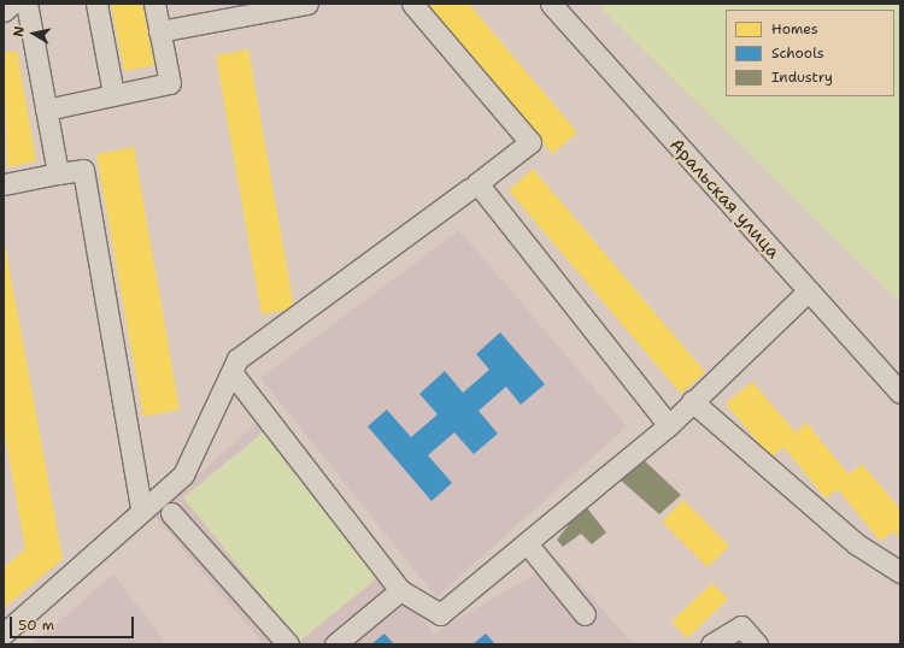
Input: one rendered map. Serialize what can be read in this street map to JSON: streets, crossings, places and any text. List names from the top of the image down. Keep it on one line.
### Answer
{"streets":{"street":["Аральская улица"]},"legend":["Homes","Schools","Industry"],"scale_bar":"50 m","north":"left"}
